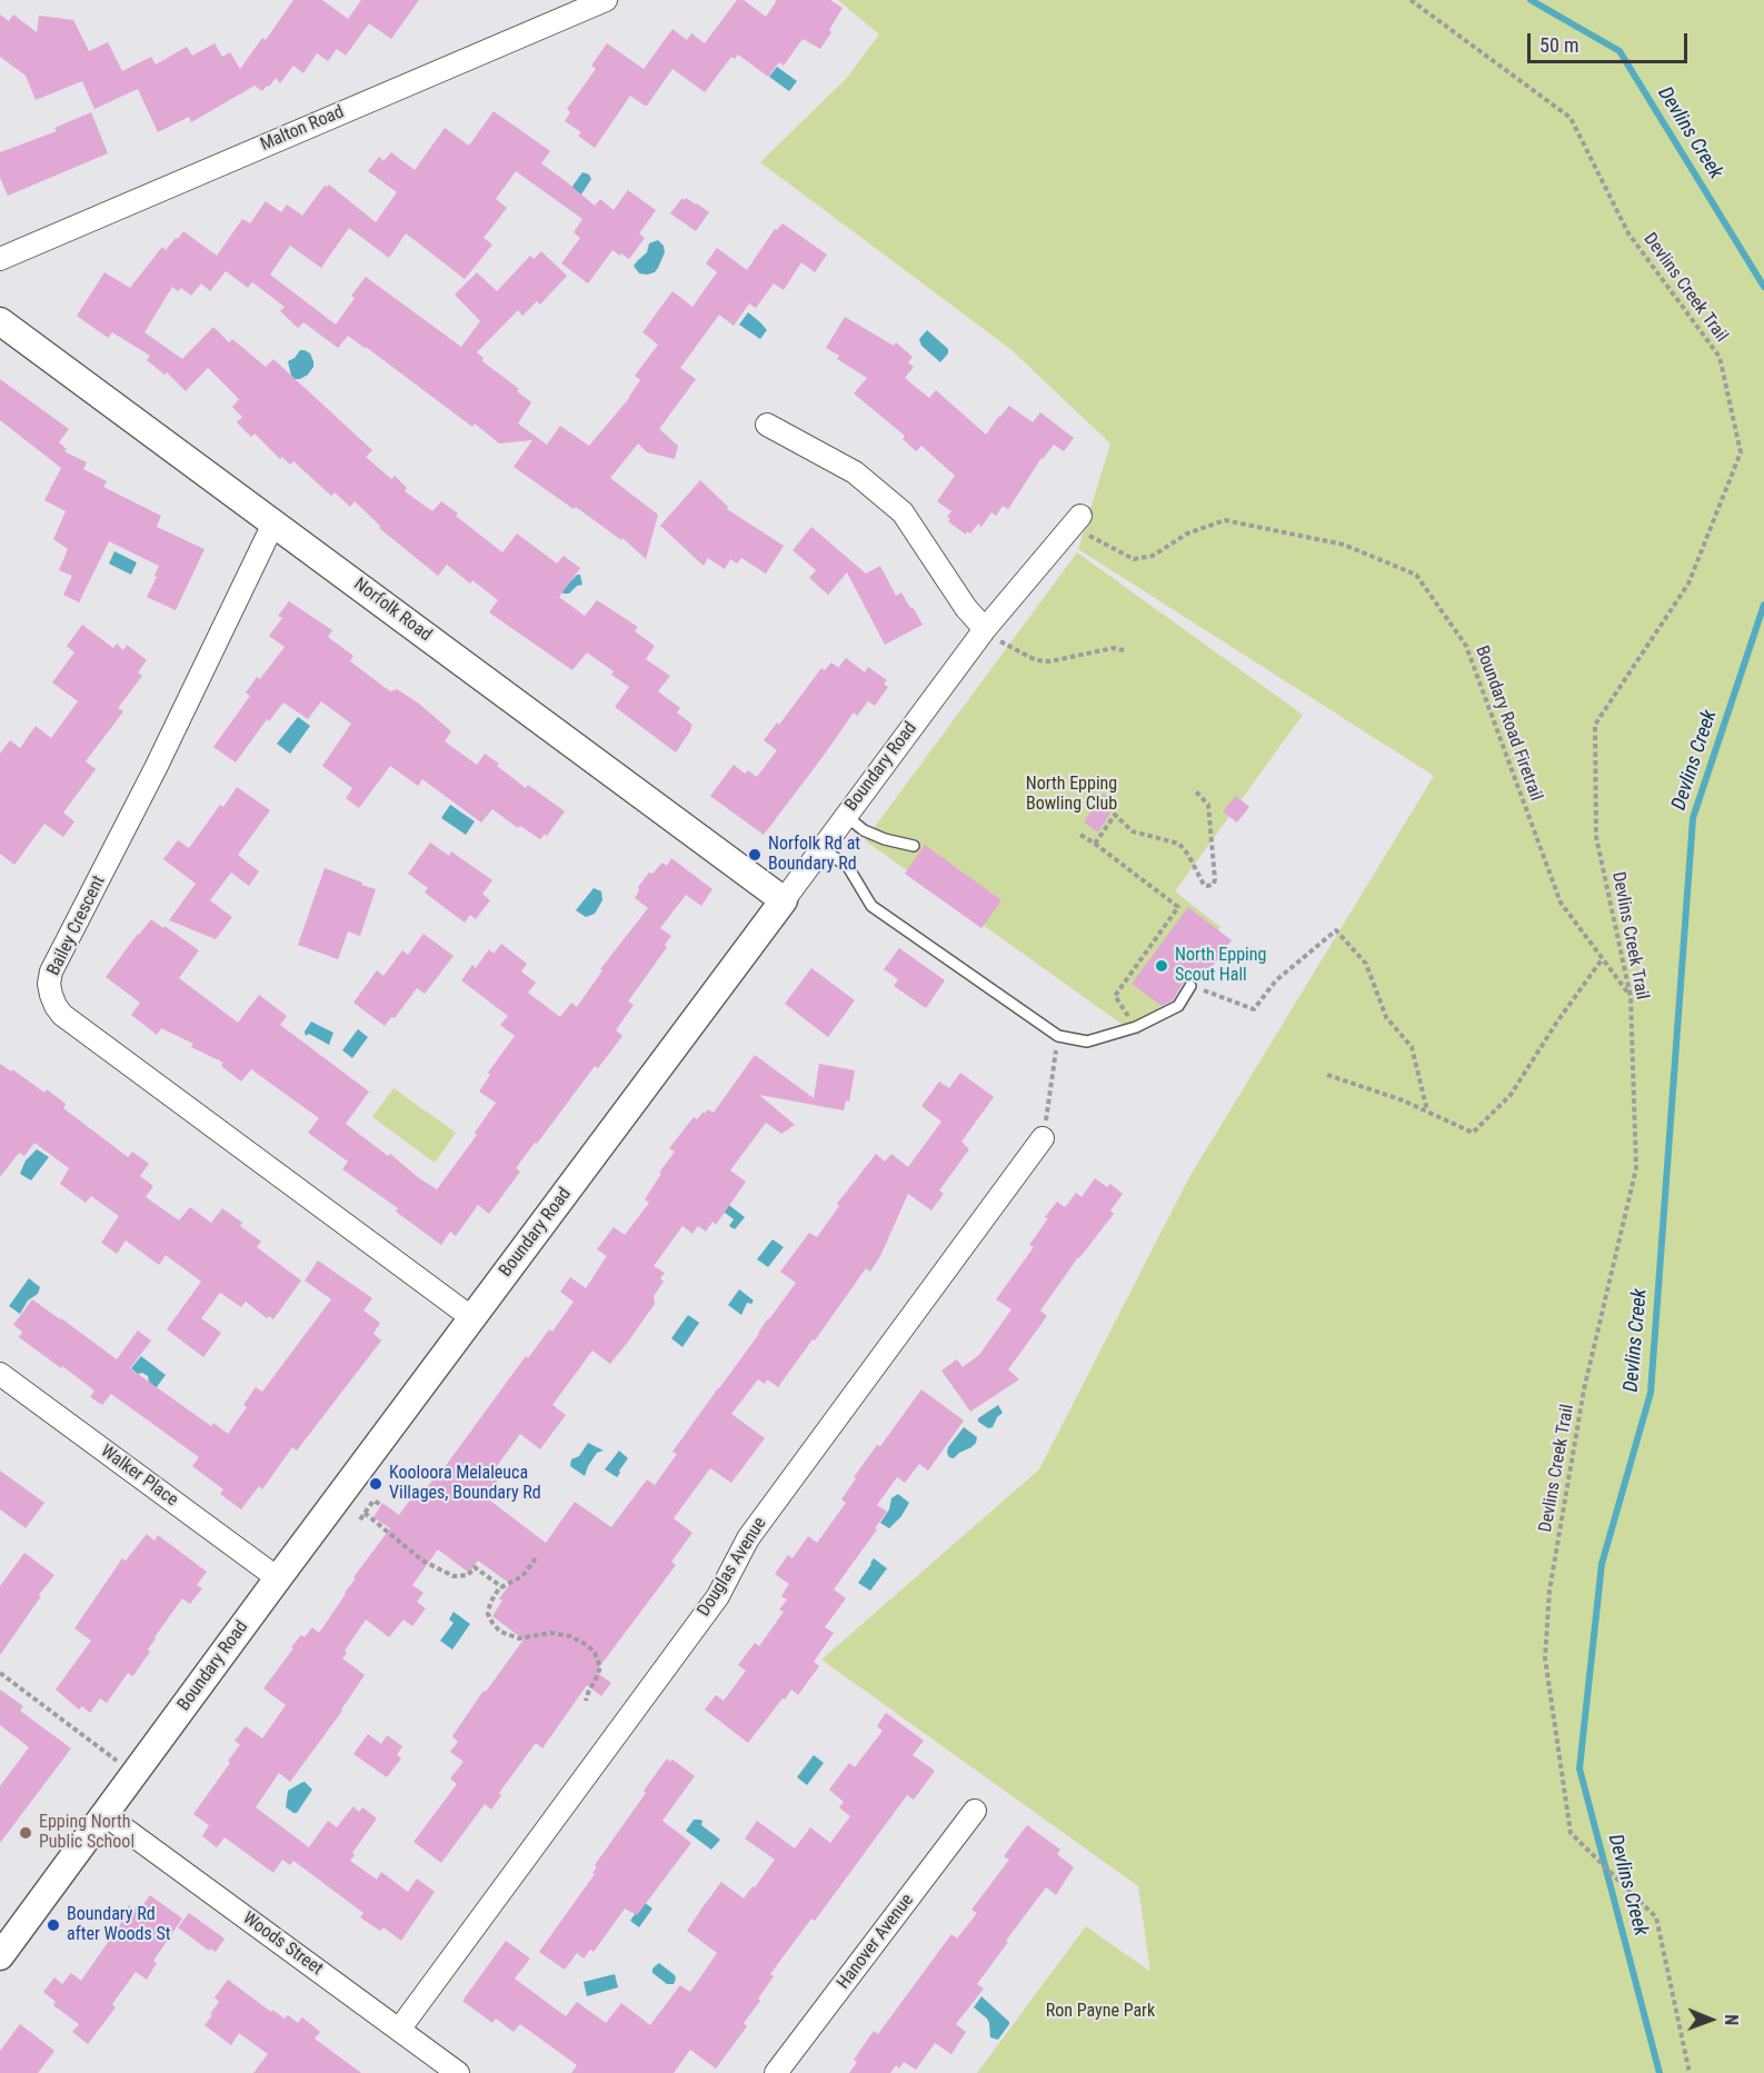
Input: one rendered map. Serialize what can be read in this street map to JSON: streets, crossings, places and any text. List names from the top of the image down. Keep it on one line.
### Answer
{"streets":{"street":["Malton Road","Norfolk Road","Boundary Road","Bailey Crescent","Walker Place","Douglas Avenue","Hanover Avenue","Woods Street"],"path":["Devlins Creek Trail","Boundary Road Firetrail"]},"crossings":[["Devlins Creek Trail","Boundary Road Firetrail"],["Norfolk Road","Boundary Road"],["Norfolk Road","Bailey Crescent"],["Boundary Road Firetrail","Boundary Road"],["Boundary Road","Bailey Crescent"],["Boundary Road","Walker Place"],["Boundary Road","Woods Street"],["Douglas Avenue","Woods Street"]],"water":["Devlins Creek"],"parks":["North Epping Bowling Club","Ron Payne Park"],"places":["Norfolk Rd at Boundary Rd","North Epping Scout Hall","Kooloora Melaleuca Villages, Boundary Rd","Epping North Public School","Boundary Rd after Woods St"],"scale_bar":"50 m","north":"right"}
